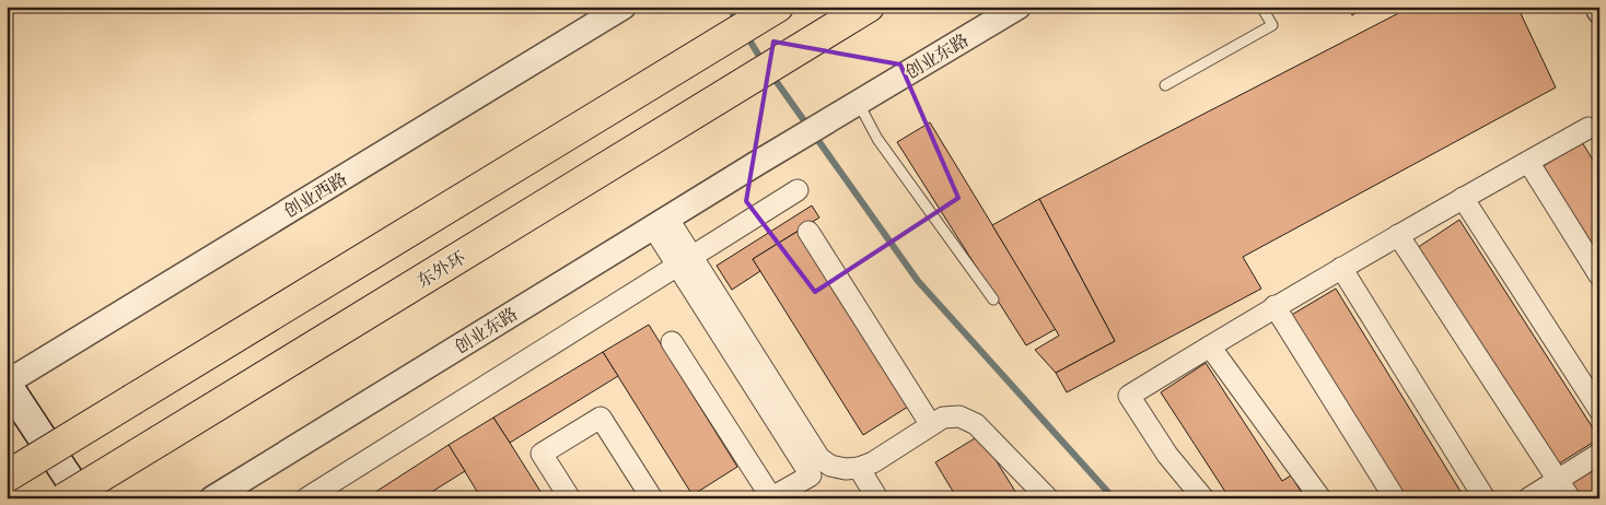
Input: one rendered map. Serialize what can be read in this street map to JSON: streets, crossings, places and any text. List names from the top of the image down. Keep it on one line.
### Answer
{"streets":{"highway":["东外环"],"street":["创业东路","创业西路"]}}
